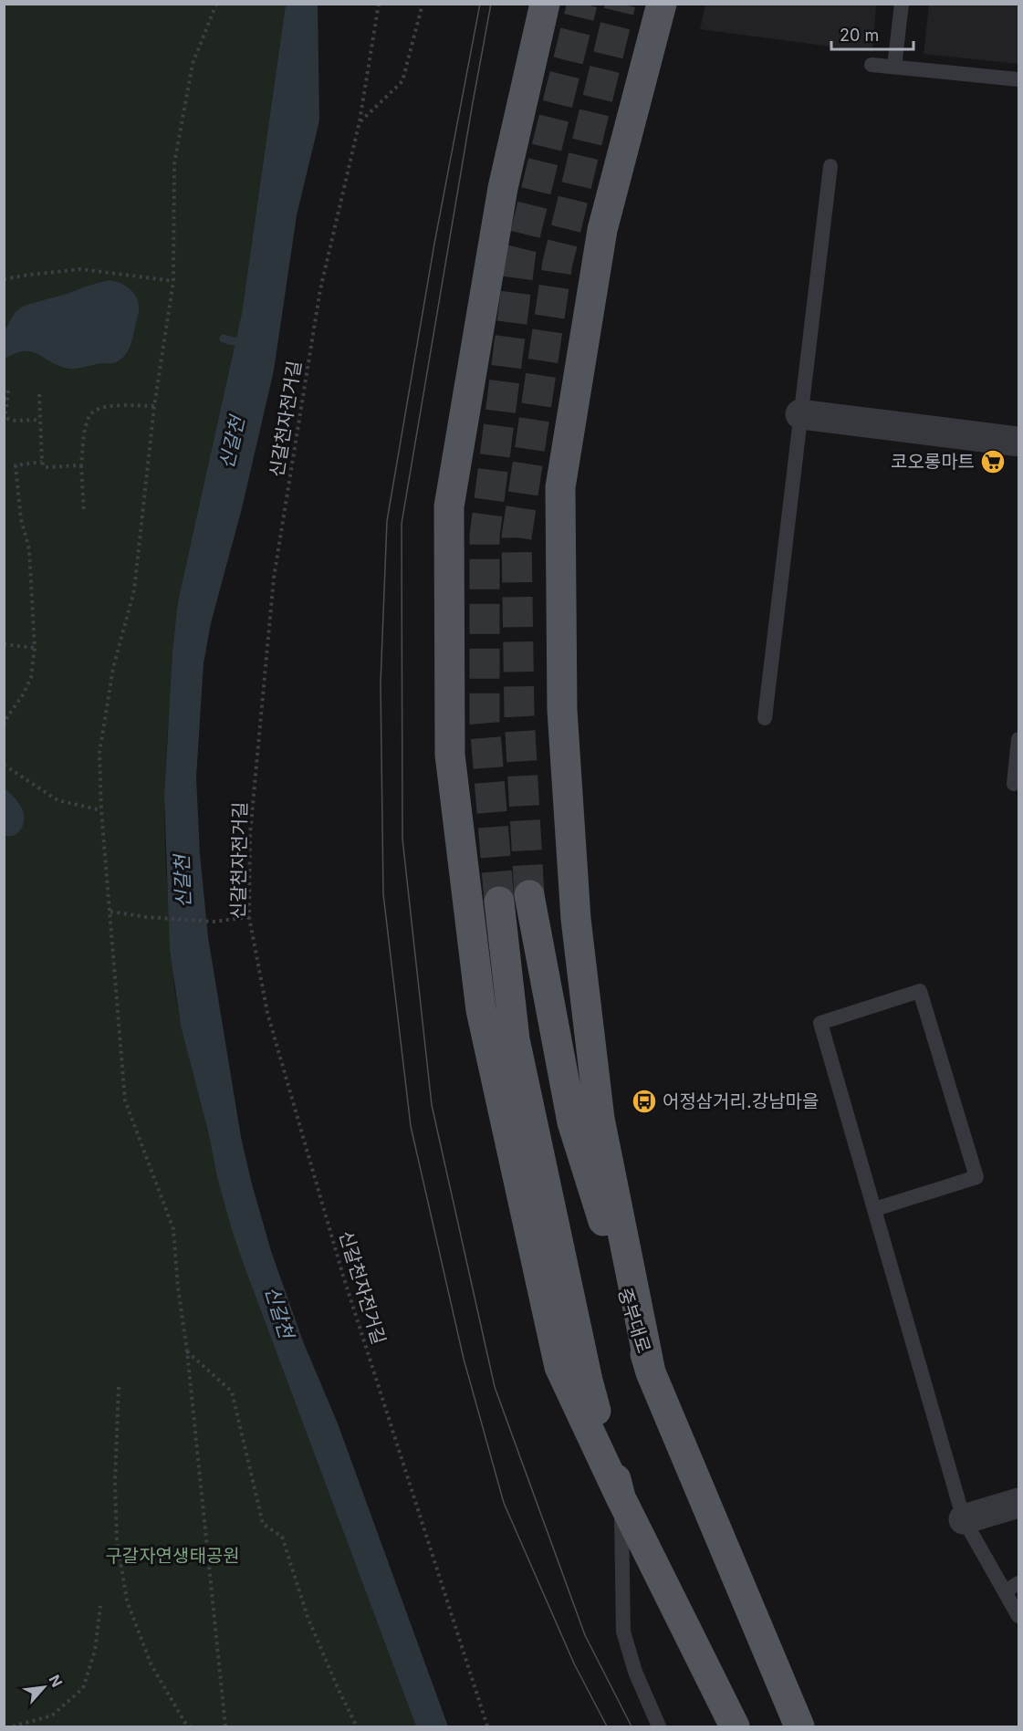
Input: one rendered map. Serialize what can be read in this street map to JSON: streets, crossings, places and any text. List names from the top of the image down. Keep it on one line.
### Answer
{"streets":{"main road":["중부대로"],"path":["신갈천자전거길"]},"water":["신갈천"],"parks":["구갈자연생태공원"],"places":{"supermarket":["코오롱마트"],"bus stop":["어정삼거리.강남마을"]},"scale_bar":"20 m","north":"top right"}
